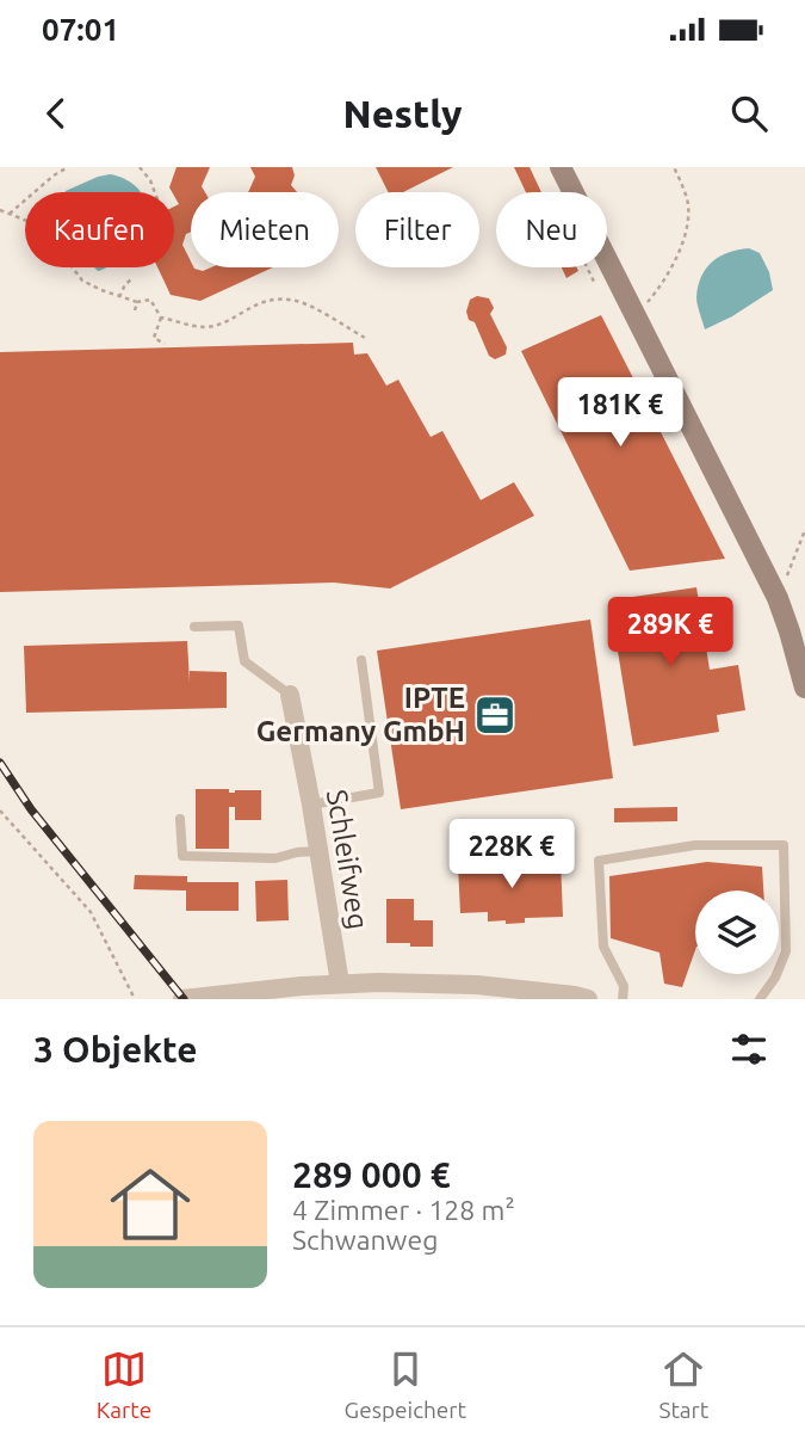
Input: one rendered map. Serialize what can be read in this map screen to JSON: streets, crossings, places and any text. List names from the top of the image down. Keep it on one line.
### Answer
{"streets":{"street":["Schleifweg"]},"places":{"office":["IPTE Germany GmbH"]},"page":{"status":"07:01","header":"Nestly","chip":["Kaufen","Mieten","Filter","Neu"],"price":["181K €","289K €","228K €"],"heading":"3 Objekte","list":[{"name":"289 000 €","note":"4 Zimmer · 128 m² · Schwanweg"}],"tabs":["Karte","Gespeichert","Start"]}}
